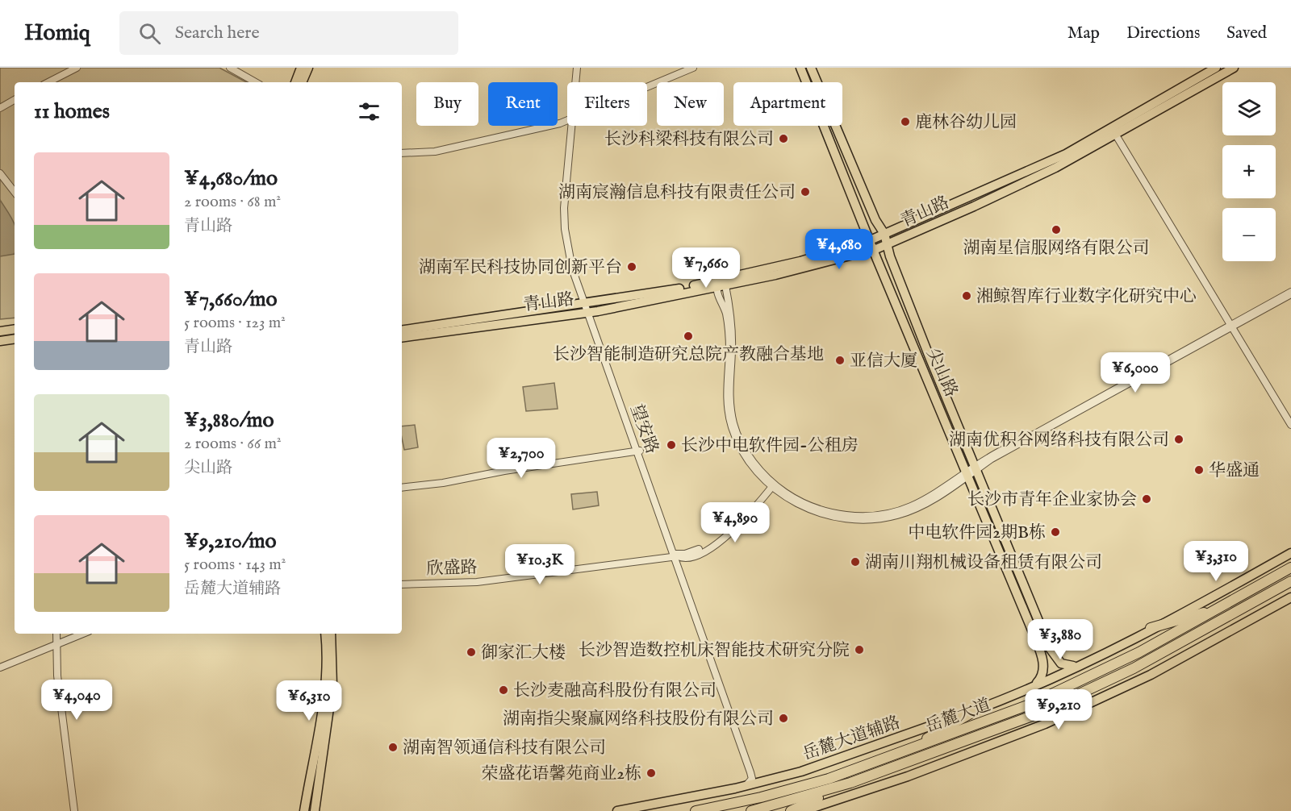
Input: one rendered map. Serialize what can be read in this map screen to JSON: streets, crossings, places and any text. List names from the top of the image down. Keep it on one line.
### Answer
{"streets":{"highway":["岳麓大道"],"main road":["青山路","尖山路","岳麓大道辅路"],"street":["望安路","欣盛路"]},"crossings":[["青山路","尖山路"],["青山路","望安路"],["尖山路","岳麓大道辅路"],["望安路","欣盛路"],["望安路","岳麓大道辅路"]],"places":["鹿林谷幼儿园","长沙科梁科技有限公司","湖南宸瀚信息科技有限责任公司","湖南星信服网络有限公司","湖南军民科技协同创新平台","湘鲸智库行业数字化研究中心","长沙智能制造研究总院产教融合基地","亚信大厦","湖南优积谷网络科技有限公司","长沙中电软件园-公租房","华盛通","长沙市青年企业家协会","中电软件园2期B栋","湖南川翔机械设备租赁有限公司","长沙智造数控机床智能技术研究分院","御家汇大楼","长沙麦融高科股份有限公司","湖南指尖聚赢网络科技股份有限公司","湖南智领通信科技有限公司","荣盛花语馨苑商业2栋"],"page":{"header":"Homiq","search":"Search here","nav":["Map","Directions","Saved"],"map_buttons":["+","−"],"chip":["Buy","Rent","Filters","New","Apartment"],"heading":"11 homes","list":[{"name":"¥4,680/mo","note":"2 rooms · 68 m² · 青山路"},{"name":"¥7,660/mo","note":"5 rooms · 123 m² · 青山路"},{"name":"¥3,880/mo","note":"2 rooms · 66 m² · 尖山路"},{"name":"¥9,210/mo","note":"5 rooms · 143 m² · 岳麓大道辅路"}],"price":["¥4,680","¥7,660","¥6,000","¥2,700","¥4,890","¥3,310","¥10.3K","¥3,880","¥4,040","¥6,310","¥9,210"]}}
